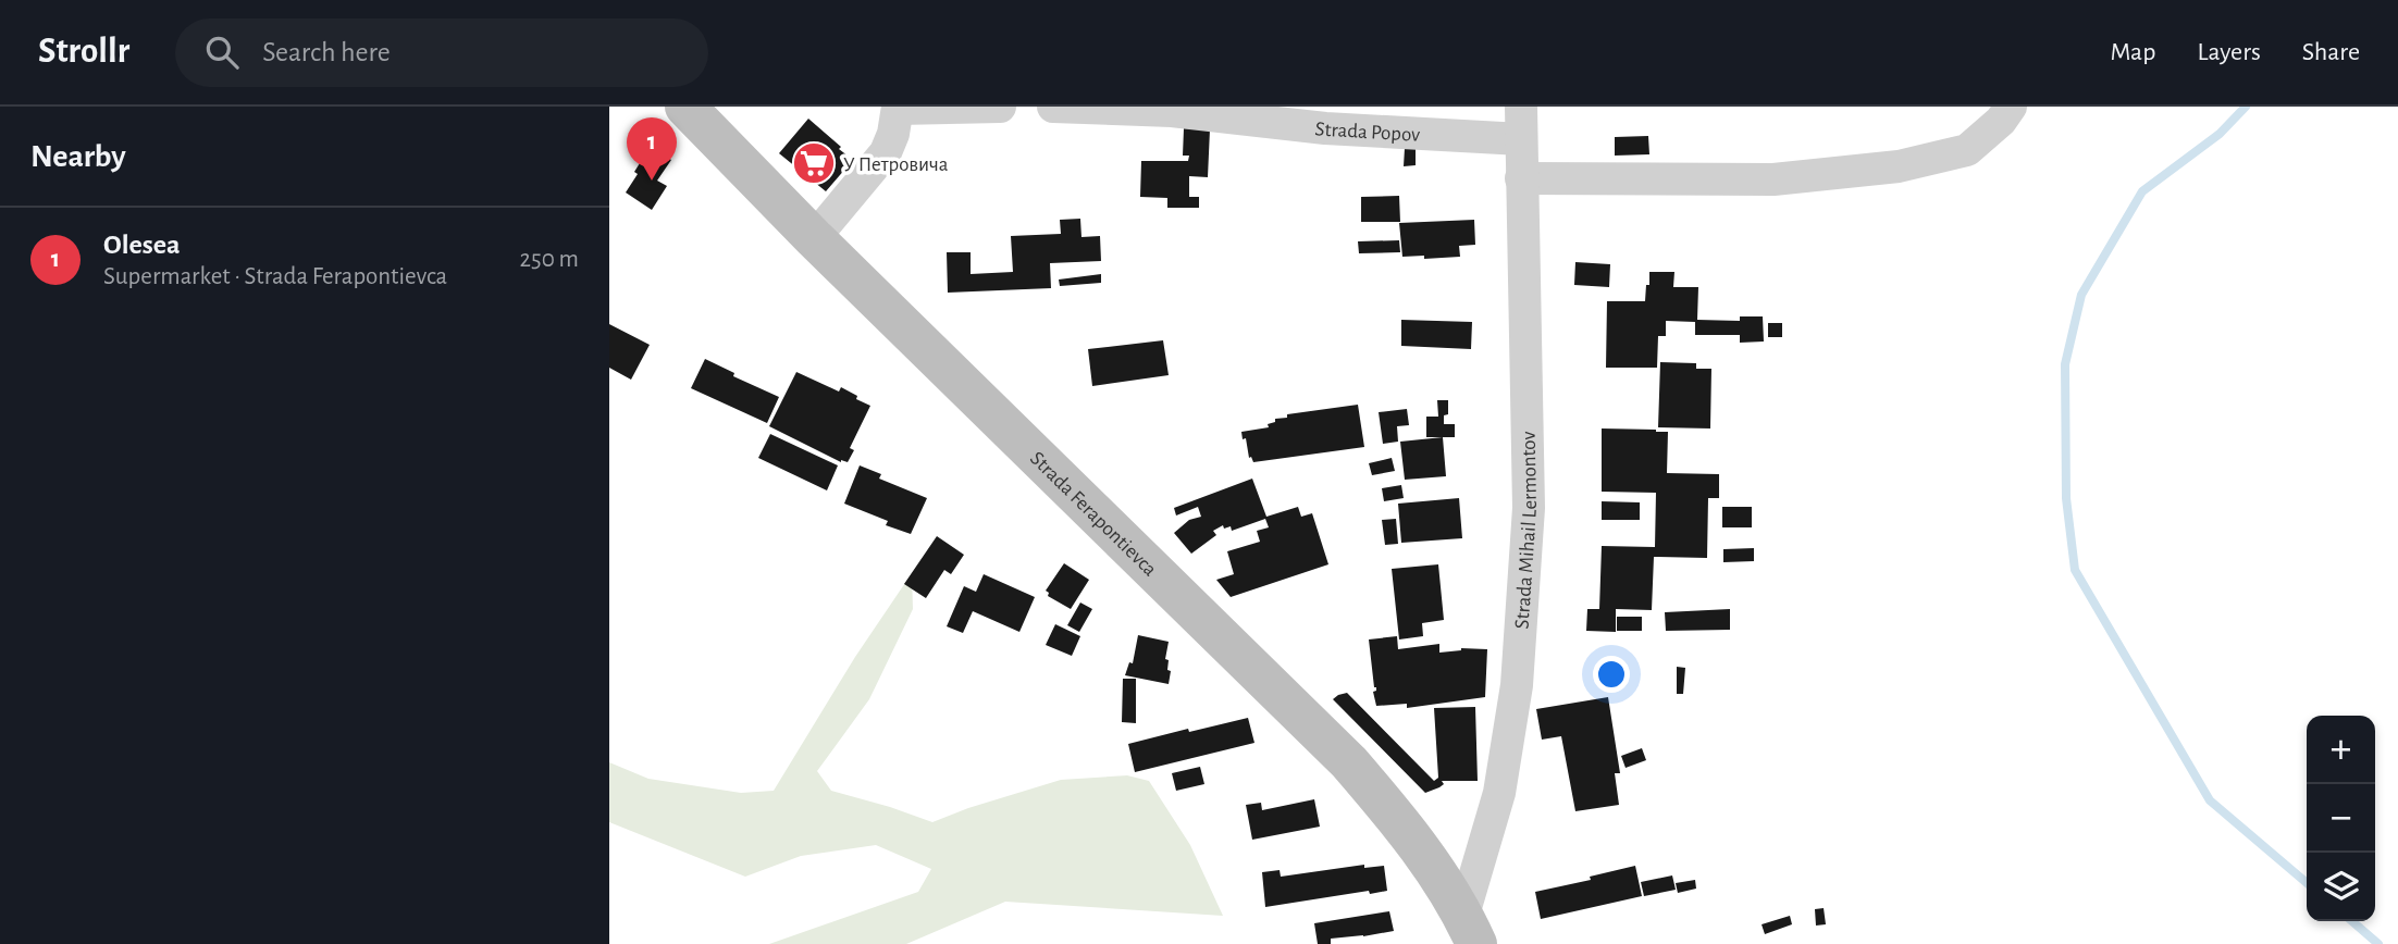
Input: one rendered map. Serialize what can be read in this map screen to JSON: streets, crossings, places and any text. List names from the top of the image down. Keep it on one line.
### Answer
{"streets":{"main road":["Strada Ferapontievca"],"street":["Strada Popov","Strada Mihail Lermontov"]},"crossings":[["Strada Popov","Strada Mihail Lermontov"],["Strada Ferapontievca","Strada Mihail Lermontov"]],"places":{"supermarket":["У Петровича"]},"page":{"header":"Strollr","search":"Search here","nav":["Map","Layers","Share"],"heading":"Nearby","pins":"1","list":[{"mark":"1","name":"Olesea","note":"Supermarket · Strada Ferapontievca","value":"250 m"}],"map_buttons":["+","−"]}}
